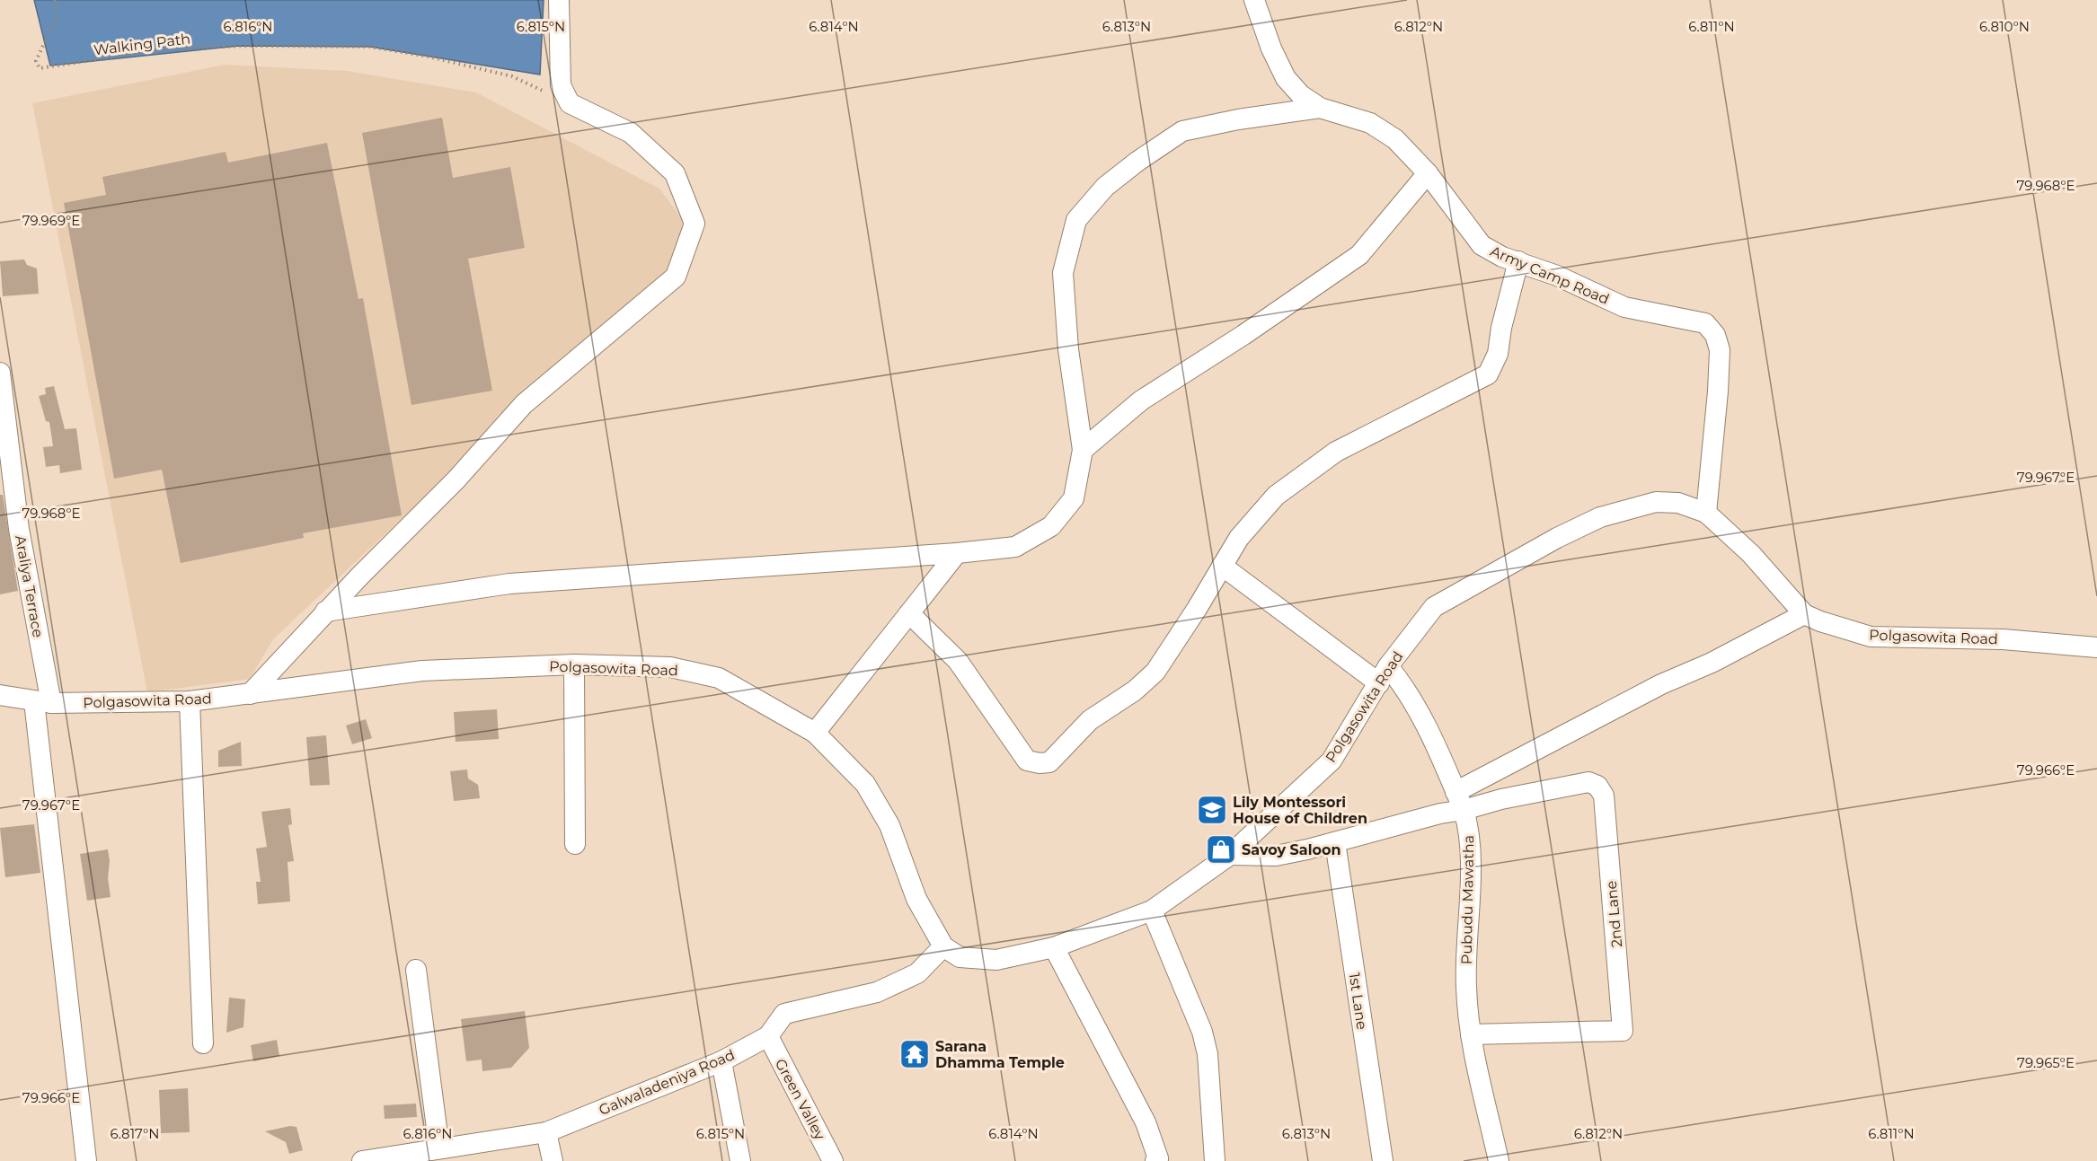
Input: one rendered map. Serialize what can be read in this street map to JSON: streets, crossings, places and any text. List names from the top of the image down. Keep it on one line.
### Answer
{"streets":{"street":["Army Camp Road","Araliya Terrace","Polgasowita Road","Pubudu Mawatha","2nd Lane","1st Lane","Galwaladeniya Road","Green Valley"],"path":["Walking Path"]},"crossings":[["Army Camp Road","Polgasowita Road"],["Araliya Terrace","Polgasowita Road"],["Polgasowita Road","Pubudu Mawatha"],["Polgasowita Road","Galwaladeniya Road"],["Pubudu Mawatha","2nd Lane"],["Galwaladeniya Road","Green Valley"]],"places":{"school or university":["Lily Montessori House of Children"],"shop":["Savoy Saloon"],"temple":["Sarana Dhamma Temple"]},"coordinates":["6.816°N","6.815°N","6.814°N","6.813°N","6.812°N","6.811°N","6.810°N","79.968°E","79.969°E","79.967°E","79.966°E","79.965°E","6.817°N"]}
